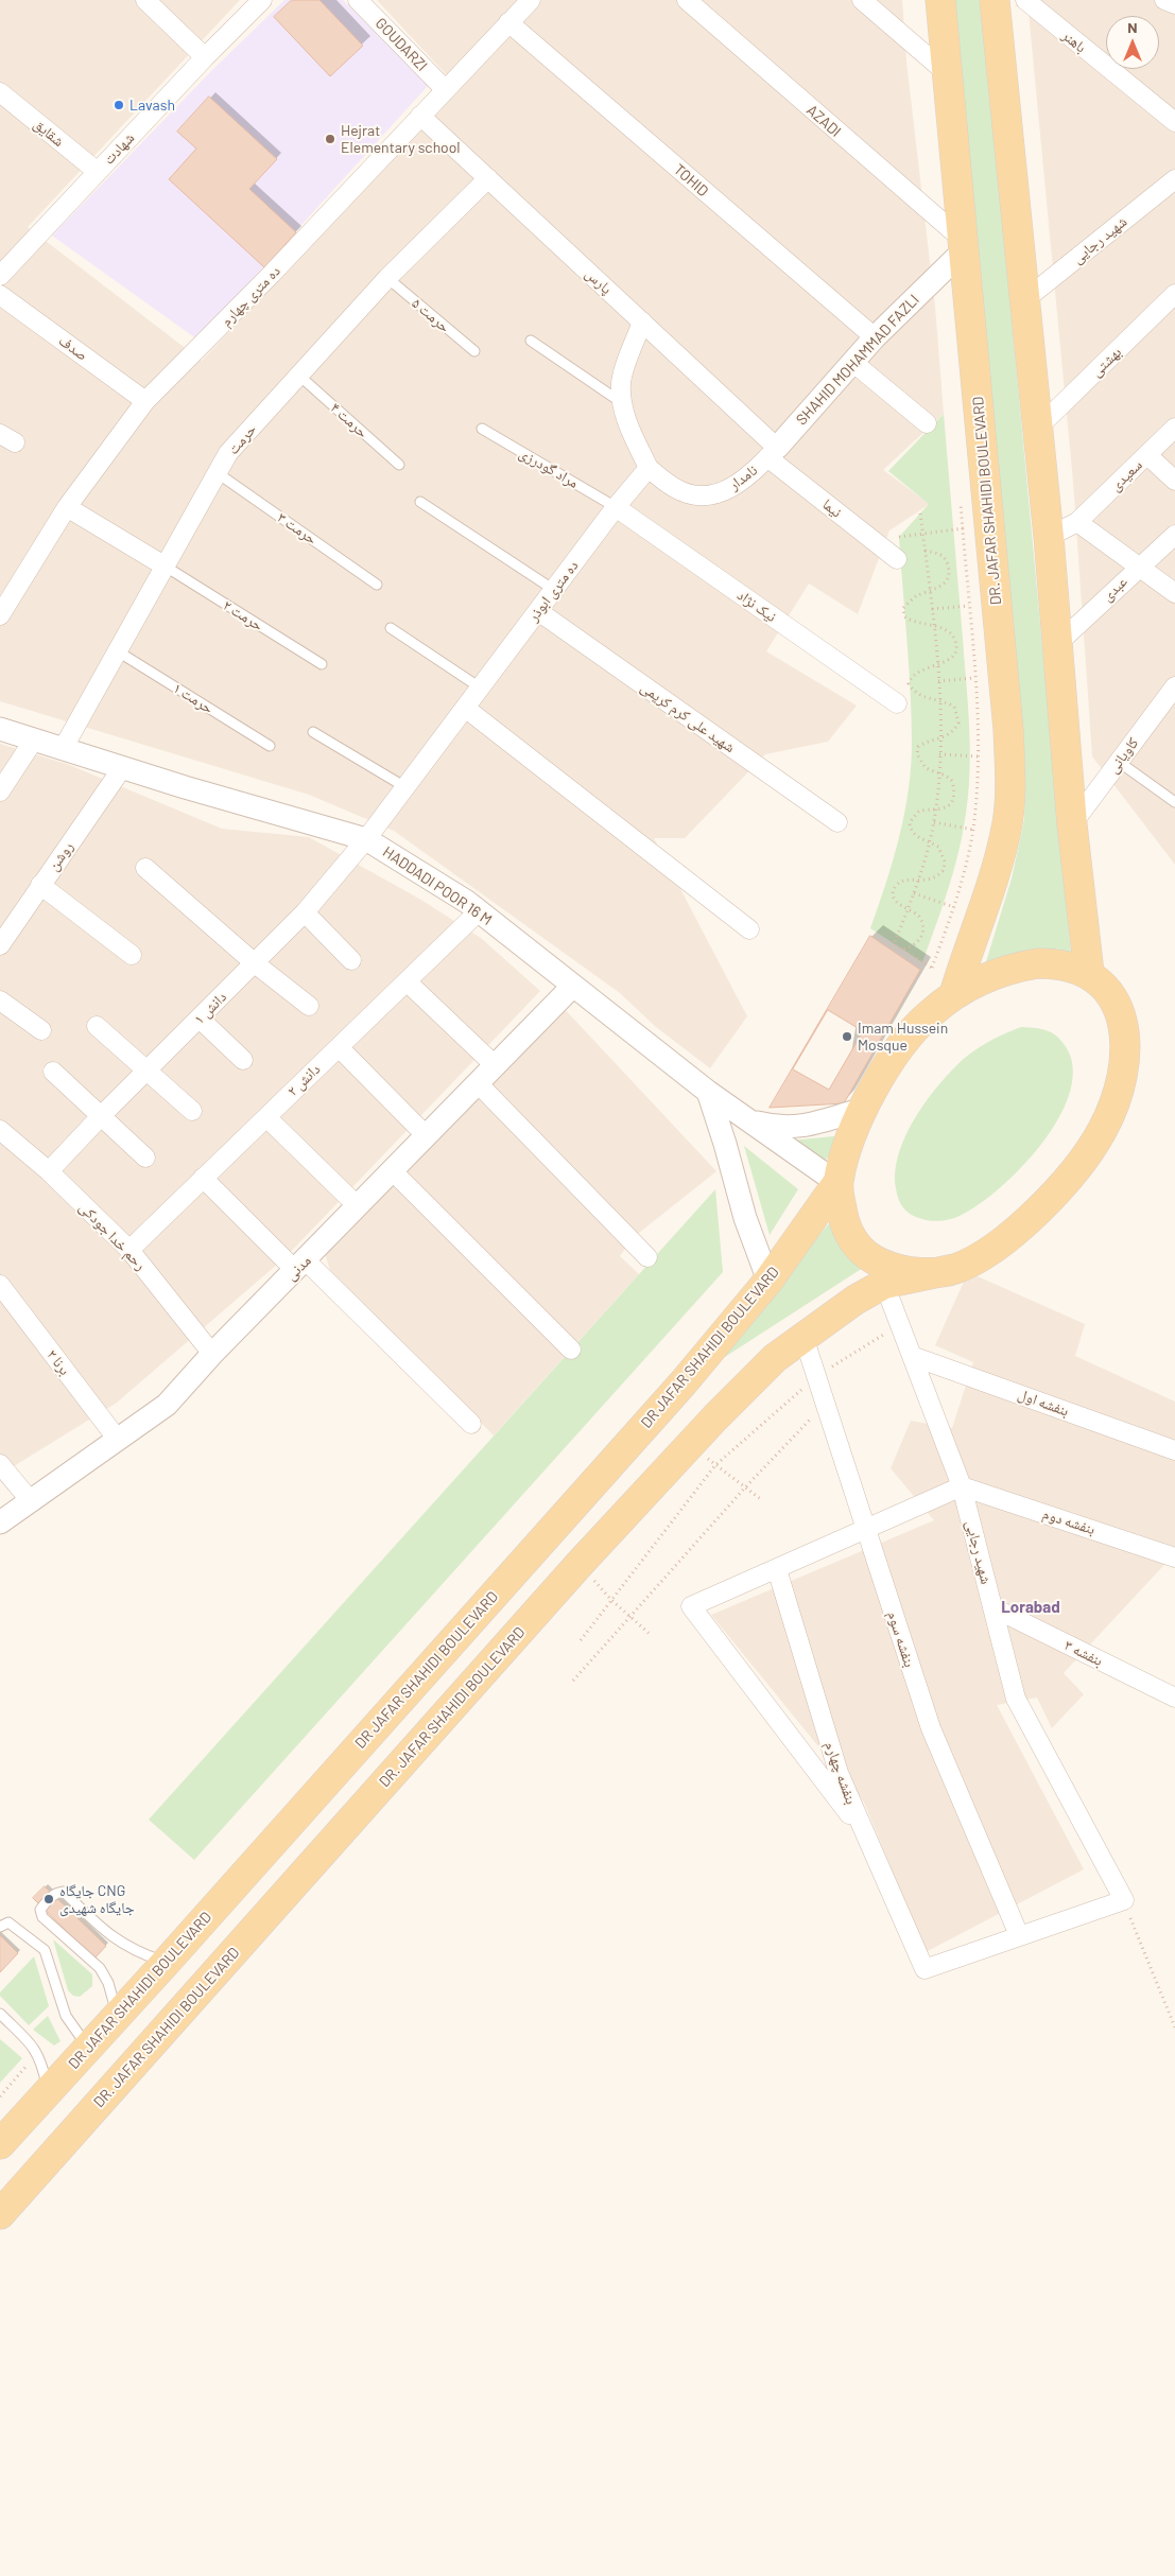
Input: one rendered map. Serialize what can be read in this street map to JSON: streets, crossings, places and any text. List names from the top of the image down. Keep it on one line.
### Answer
{"streets":{"main road":["DR. JAFAR SHAHIDI BOULEVARD","DR JAFAR SHAHIDI BOULEVARD"],"street":["باهنر","GOUDARZI","AZADI","شقایق","شهادت","TOHID","شهید رجایی","پارس","ده متری چهارم","صدف","SHAHID MOHAMMAD FAZLI","بهشتی","حرمت","سعیدی","نامدار","نیما","عبدی","ده متری ابوذر","نیک نژاد","شهید علی کرم کریمی","کاویانی","روشن","HADDADI POOR 16 M","دانش ۱","دانش ۲","رحم خدا جودکی","مدنی","برنا ۲","بنفشه اول","بنفشه دوم","بنفشه سوم","بنفشه ۳","بنفشه چهارم"],"lane":["حرمت ۵","حرمت ۴","مراد گودرزی","حرمت ۳","حرمت ۲","حرمت ۱"]},"crossings":[["GOUDARZI","ده متری چهارم"],["AZADI","SHAHID MOHAMMAD FAZLI"],["AZADI","DR. JAFAR SHAHIDI BOULEVARD"],["شقایق","شهادت"],["TOHID","ده متری چهارم"],["TOHID","SHAHID MOHAMMAD FAZLI"],["شهید رجایی","DR. JAFAR SHAHIDI BOULEVARD"],["شهید رجایی","بنفشه اول"],["شهید رجایی","بنفشه دوم"],["شهید رجایی","بنفشه ۳"],["پارس","ده متری چهارم"],["پارس","SHAHID MOHAMMAD FAZLI"],["پارس","حرمت"],["پارس","نامدار"],["پارس","نیما"],["ده متری چهارم","صدف"],["حرمت ۵","حرمت"],["SHAHID MOHAMMAD FAZLI","نامدار"],["SHAHID MOHAMMAD FAZLI","DR. JAFAR SHAHIDI BOULEVARD"],["SHAHID MOHAMMAD FAZLI","نیما"],["حرمت ۴","حرمت"],["حرمت","حرمت ۳"],["حرمت","حرمت ۲"],["حرمت","حرمت ۱"],["حرمت","HADDADI POOR 16 M"],["مراد گودرزی","ده متری ابوذر"],["مراد گودرزی","نیک نژاد"],["نامدار","نیما"],["نامدار","ده متری ابوذر"],["DR. JAFAR SHAHIDI BOULEVARD","بنفشه سوم"],["ده متری ابوذر","نیک نژاد"],["ده متری ابوذر","شهید علی کرم کریمی"],["ده متری ابوذر","HADDADI POOR 16 M"],["ده متری ابوذر","دانش ۱"],["روشن","HADDADI POOR 16 M"],["HADDADI POOR 16 M","دانش ۱"],["HADDADI POOR 16 M","دانش ۲"],["HADDADI POOR 16 M","مدنی"],["HADDADI POOR 16 M","DR JAFAR SHAHIDI BOULEVARD"],["دانش ۱","رحم خدا جودکی"],["دانش ۲","رحم خدا جودکی"],["رحم خدا جودکی","مدنی"],["مدنی","برنا ۲"],["بنفشه سوم","بنفشه چهارم"]],"districts":["Lorabad"],"places":["Lavash","Hejrat Elementary school","Imam Hussein Mosque","جایگاه CNG جایگاه شهیدی"],"north":"top"}
